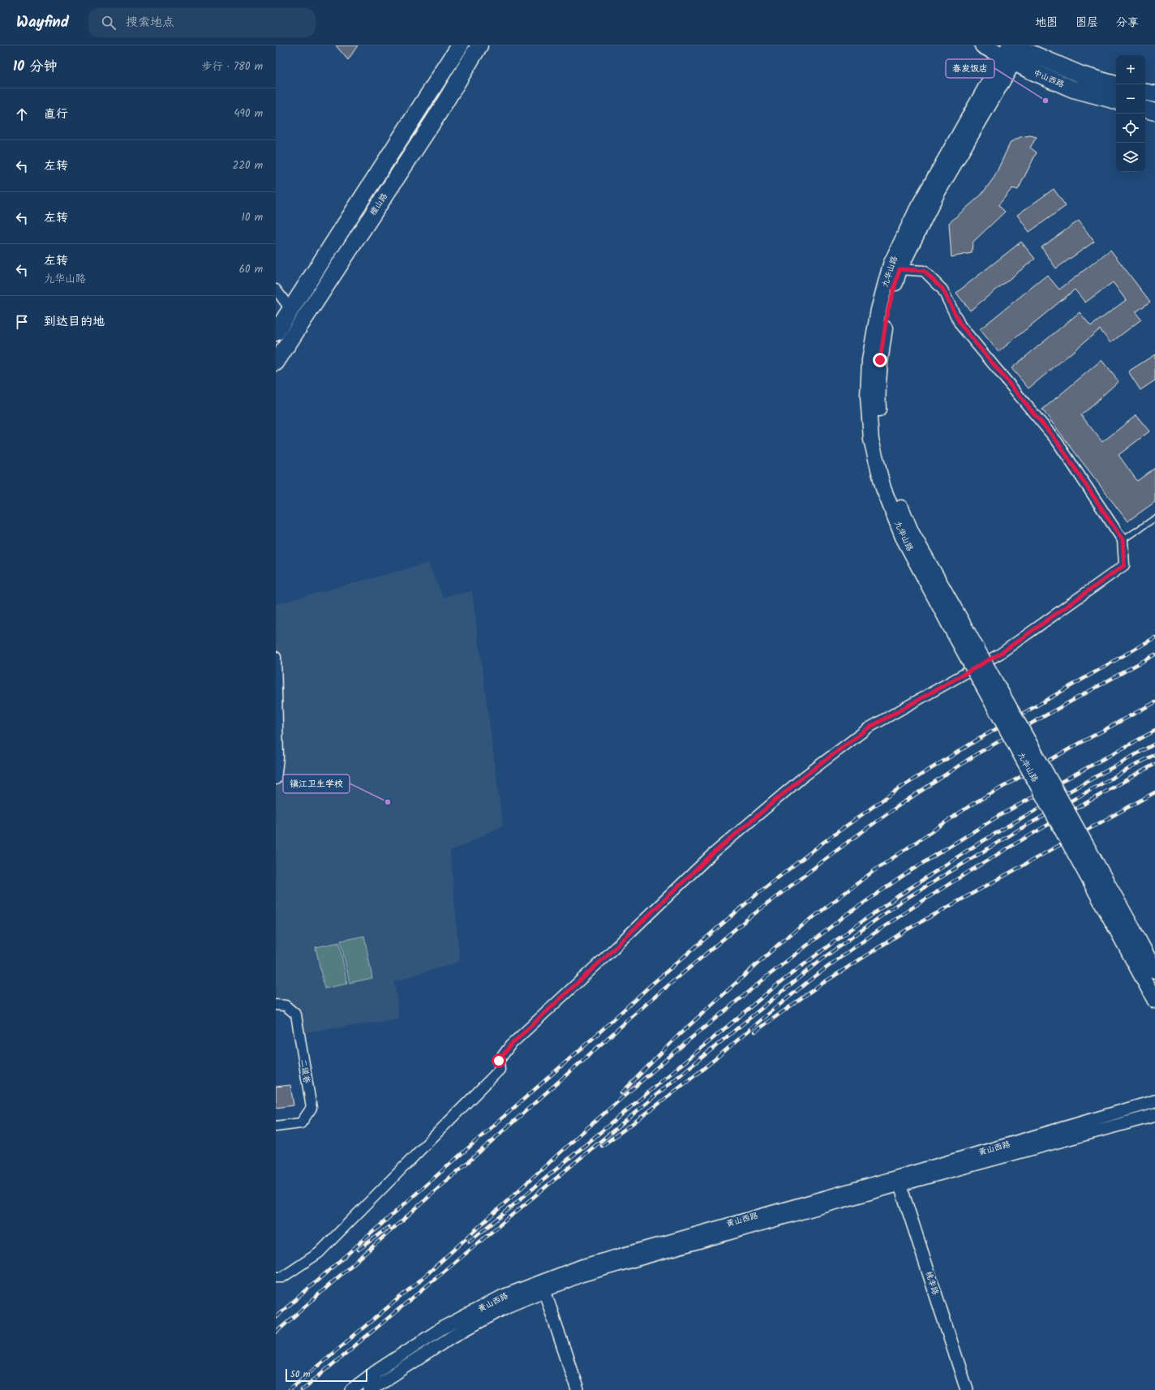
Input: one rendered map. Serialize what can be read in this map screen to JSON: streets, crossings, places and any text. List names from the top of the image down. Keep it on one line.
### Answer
{"streets":{"main road":["中山西路","檀山路","九华山路"],"street":["二道巷","黄山西路","桃李路"]},"crossings":[["中山西路","九华山路"],["黄山西路","桃李路"]],"places":["春发饭店","镇江卫生学校"],"scale_bar":"50 m","page":{"header":"Wayfind","search":"搜索地点","nav":["地图","图层","分享"],"heading":["10 分钟","步行 · 780 m"],"map_buttons":["+","−"],"list":[["直行","490 m"],["左转","220 m"],["左转","10 m"],["左转","九华山路","60 m"],"到达目的地"],"scale":"50 m"}}
